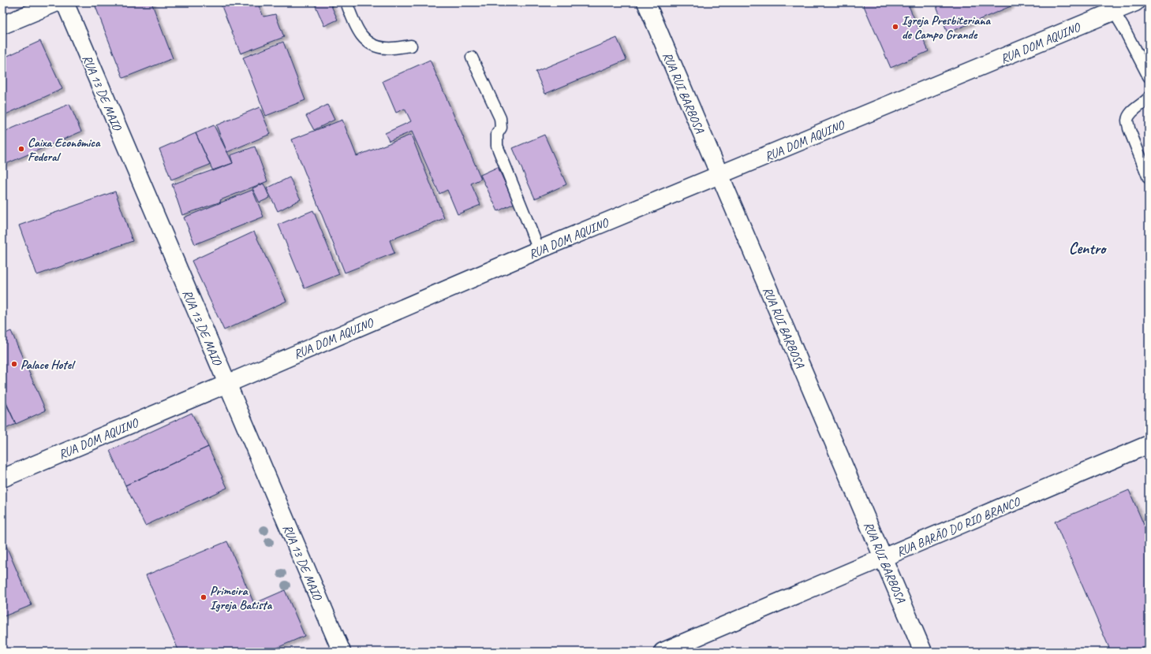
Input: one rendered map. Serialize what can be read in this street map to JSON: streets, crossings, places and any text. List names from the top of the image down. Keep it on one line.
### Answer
{"streets":{"street":["RUA DOM AQUINO","RUA 13 DE MAIO","RUA RUI BARBOSA","RUA BARÃO DO RIO BRANCO"]},"crossings":[["RUA DOM AQUINO","RUA 13 DE MAIO"],["RUA DOM AQUINO","RUA RUI BARBOSA"],["RUA RUI BARBOSA","RUA BARÃO DO RIO BRANCO"]],"districts":["Centro"],"places":["Igreja Presbiteriana de Campo Grande","Caixa Econômica Federal","Palace Hotel","Primeira Igreja Batista"]}
